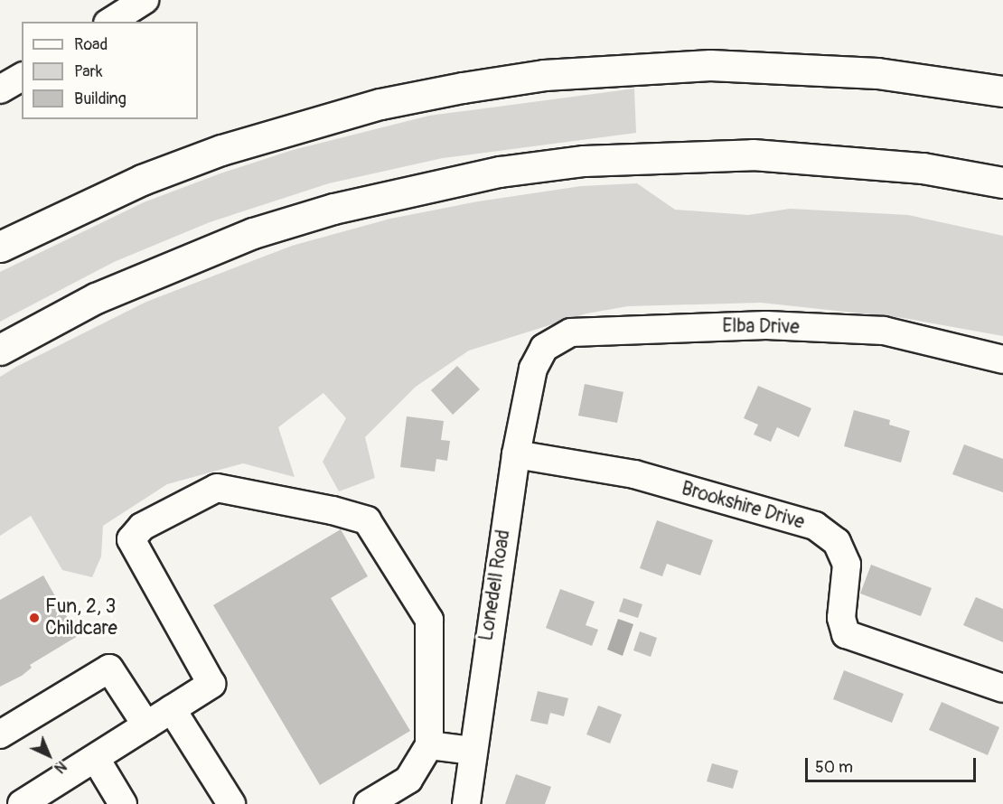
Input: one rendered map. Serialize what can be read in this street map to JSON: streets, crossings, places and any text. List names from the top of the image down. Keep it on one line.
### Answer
{"streets":{"street":["Elba Drive","Brookshire Drive","Lonedell Road"]},"crossings":[["Elba Drive","Lonedell Road"],["Brookshire Drive","Lonedell Road"]],"places":["Fun, 2, 3 Childcare"],"legend":["Road","Park","Building"],"scale_bar":"50 m","north":"bottom right"}
